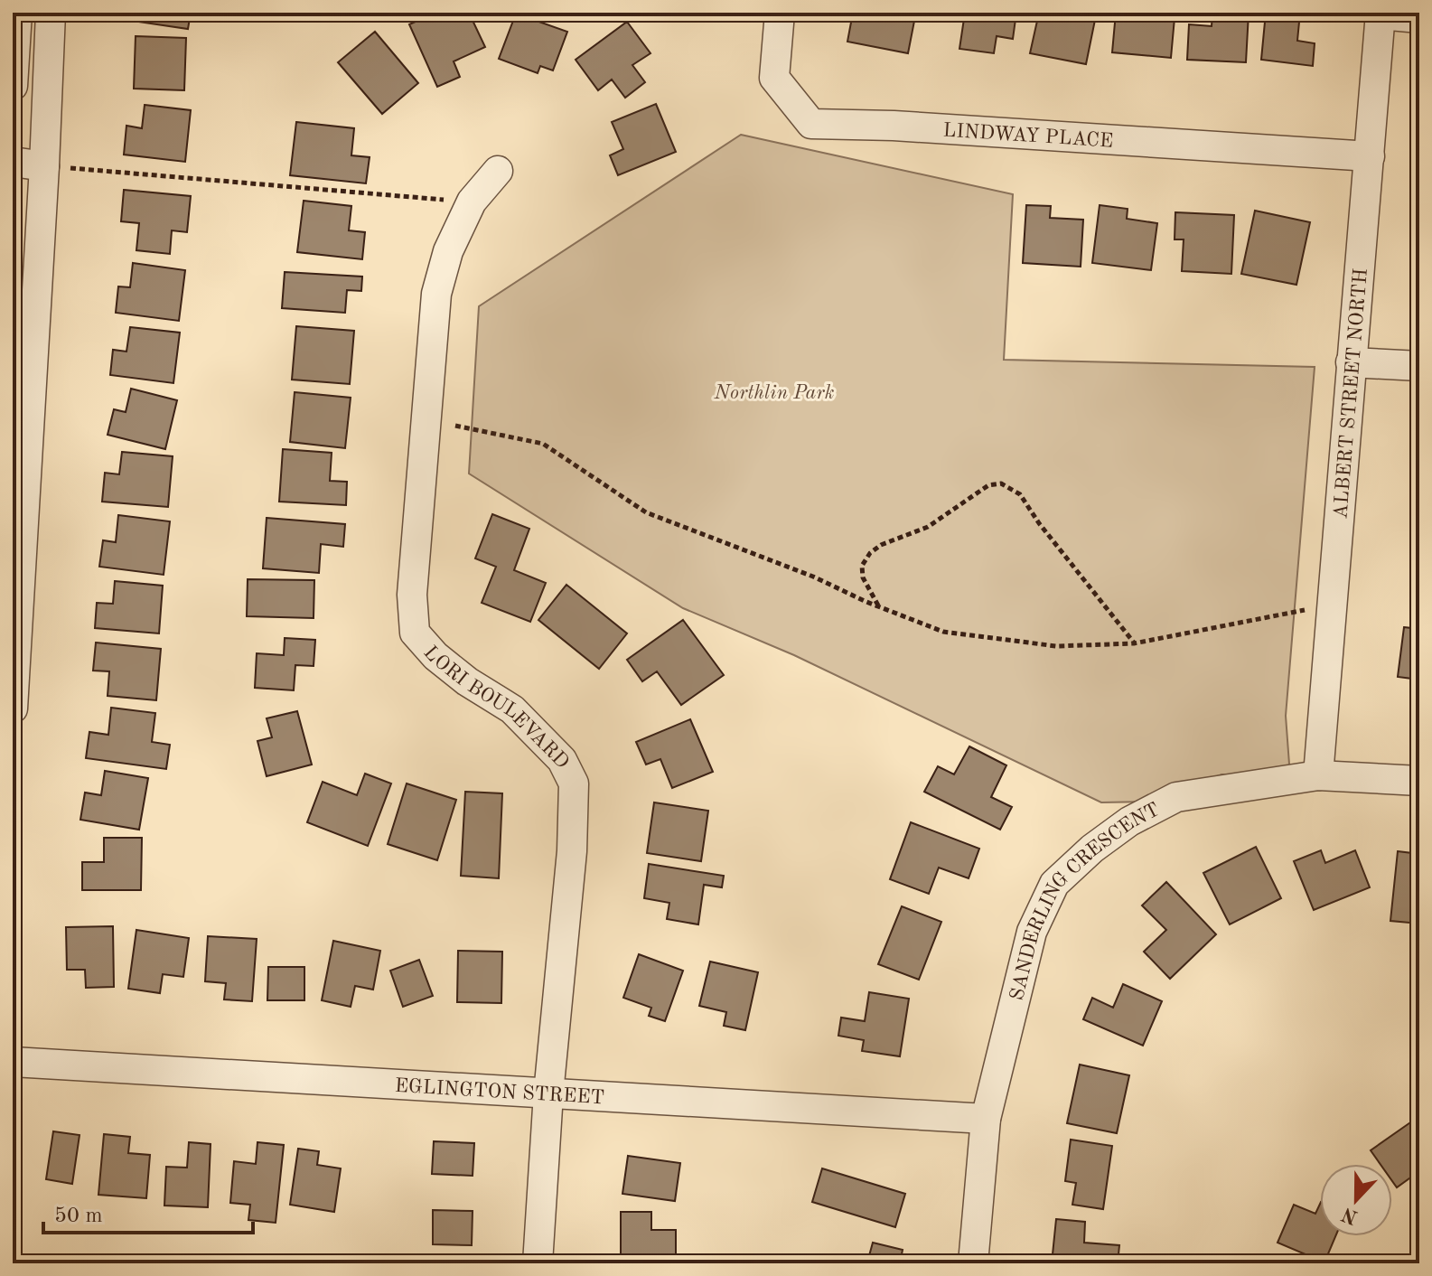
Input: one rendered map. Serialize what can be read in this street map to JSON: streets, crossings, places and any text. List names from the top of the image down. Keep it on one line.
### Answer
{"streets":{"street":["LINDWAY PLACE","ALBERT STREET NORTH","LORI BOULEVARD","SANDERLING CRESCENT","EGLINGTON STREET"]},"crossings":[["LINDWAY PLACE","ALBERT STREET NORTH"],["ALBERT STREET NORTH","SANDERLING CRESCENT"],["LORI BOULEVARD","EGLINGTON STREET"],["SANDERLING CRESCENT","EGLINGTON STREET"]],"parks":["Northlin Park"],"scale_bar":"50 m","north":"bottom"}
